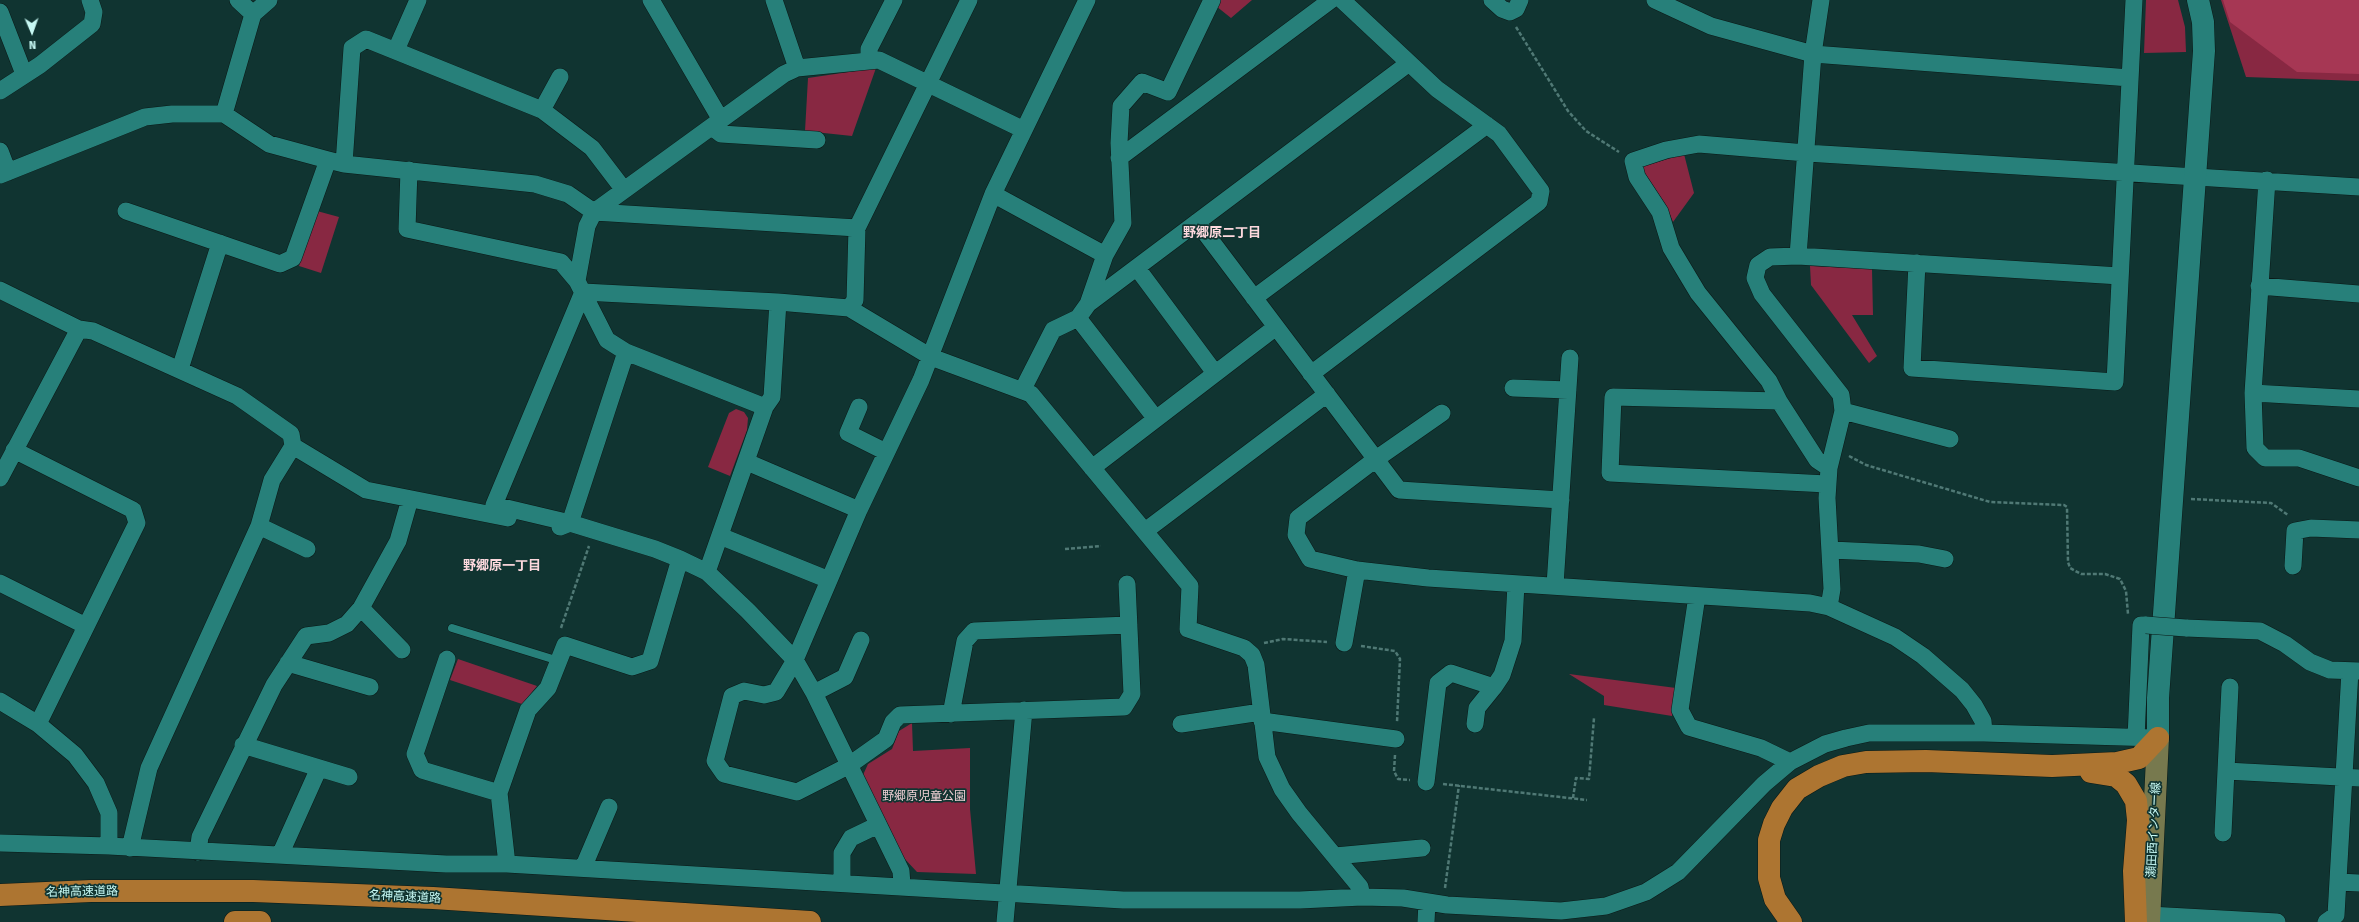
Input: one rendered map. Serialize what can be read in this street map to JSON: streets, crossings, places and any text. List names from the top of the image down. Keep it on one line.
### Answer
{"streets":{"highway":["名神高速道路"],"main road":["瀬田西インター線"]},"districts":["野郷原二丁目","野郷原一丁目"],"parks":["野郷原児童公園"],"north":"bottom"}
